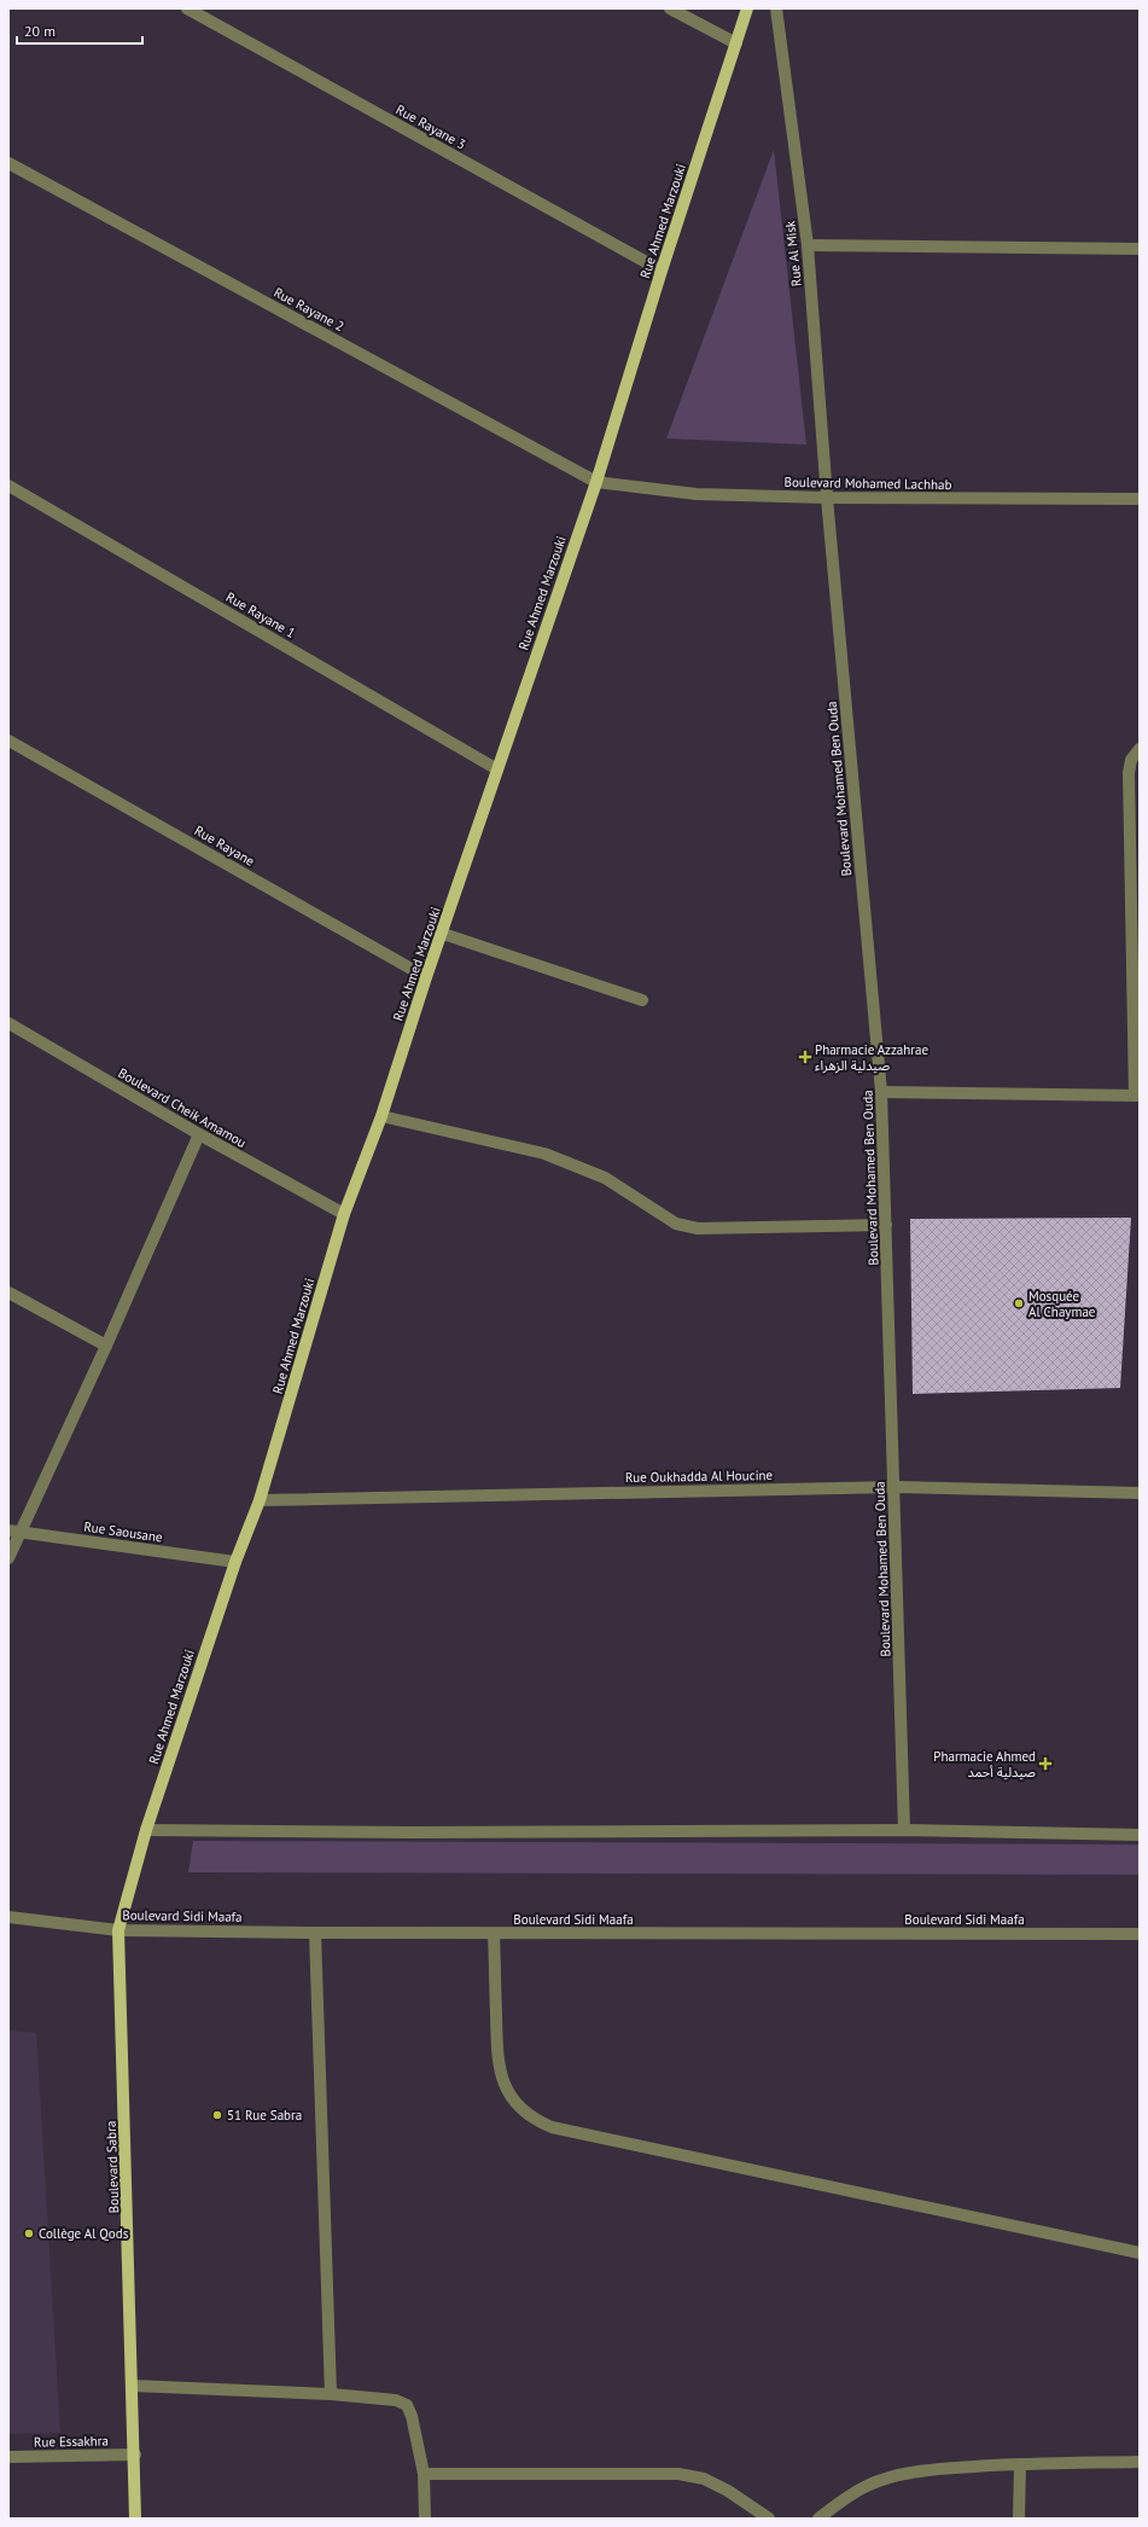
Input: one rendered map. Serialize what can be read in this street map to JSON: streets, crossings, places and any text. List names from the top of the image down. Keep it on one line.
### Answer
{"streets":{"main road":["Rue Ahmed Marzouki","Boulevard Sabra"],"street":["Rue Rayane 3","Rue Al Misk","Rue Rayane 2","Boulevard Mohamed Lachhab","Rue Rayane 1","Boulevard Mohamed Ben Ouda","Rue Rayane","Boulevard Cheik Amamou","Rue Oukhadda Al Houcine","Rue Saousane","Boulevard Sidi Maafa","Rue Essakhra"]},"crossings":[["Rue Rayane 3","Rue Ahmed Marzouki"],["Rue Ahmed Marzouki","Rue Rayane 2"],["Rue Ahmed Marzouki","Boulevard Mohamed Lachhab"],["Rue Ahmed Marzouki","Rue Rayane 1"],["Rue Ahmed Marzouki","Rue Rayane"],["Rue Ahmed Marzouki","Boulevard Cheik Amamou"],["Rue Ahmed Marzouki","Rue Oukhadda Al Houcine"],["Rue Ahmed Marzouki","Rue Saousane"],["Rue Ahmed Marzouki","Boulevard Sidi Maafa"],["Rue Ahmed Marzouki","Boulevard Sabra"],["Rue Al Misk","Boulevard Mohamed Lachhab"],["Rue Al Misk","Boulevard Mohamed Ben Ouda"],["Rue Rayane 2","Boulevard Mohamed Lachhab"],["Boulevard Mohamed Lachhab","Boulevard Mohamed Ben Ouda"],["Boulevard Mohamed Ben Ouda","Rue Oukhadda Al Houcine"],["Boulevard Sidi Maafa","Boulevard Sabra"],["Boulevard Sabra","Rue Essakhra"]],"places":{"health":["Pharmacie Azzahrae صيدلية الزهراء","Pharmacie Ahmed صيدلية أحمد"],"other":["Mosquée Al Chaymae","51 Rue Sabra","Collège Al Qods"]},"scale_bar":"20 m"}
